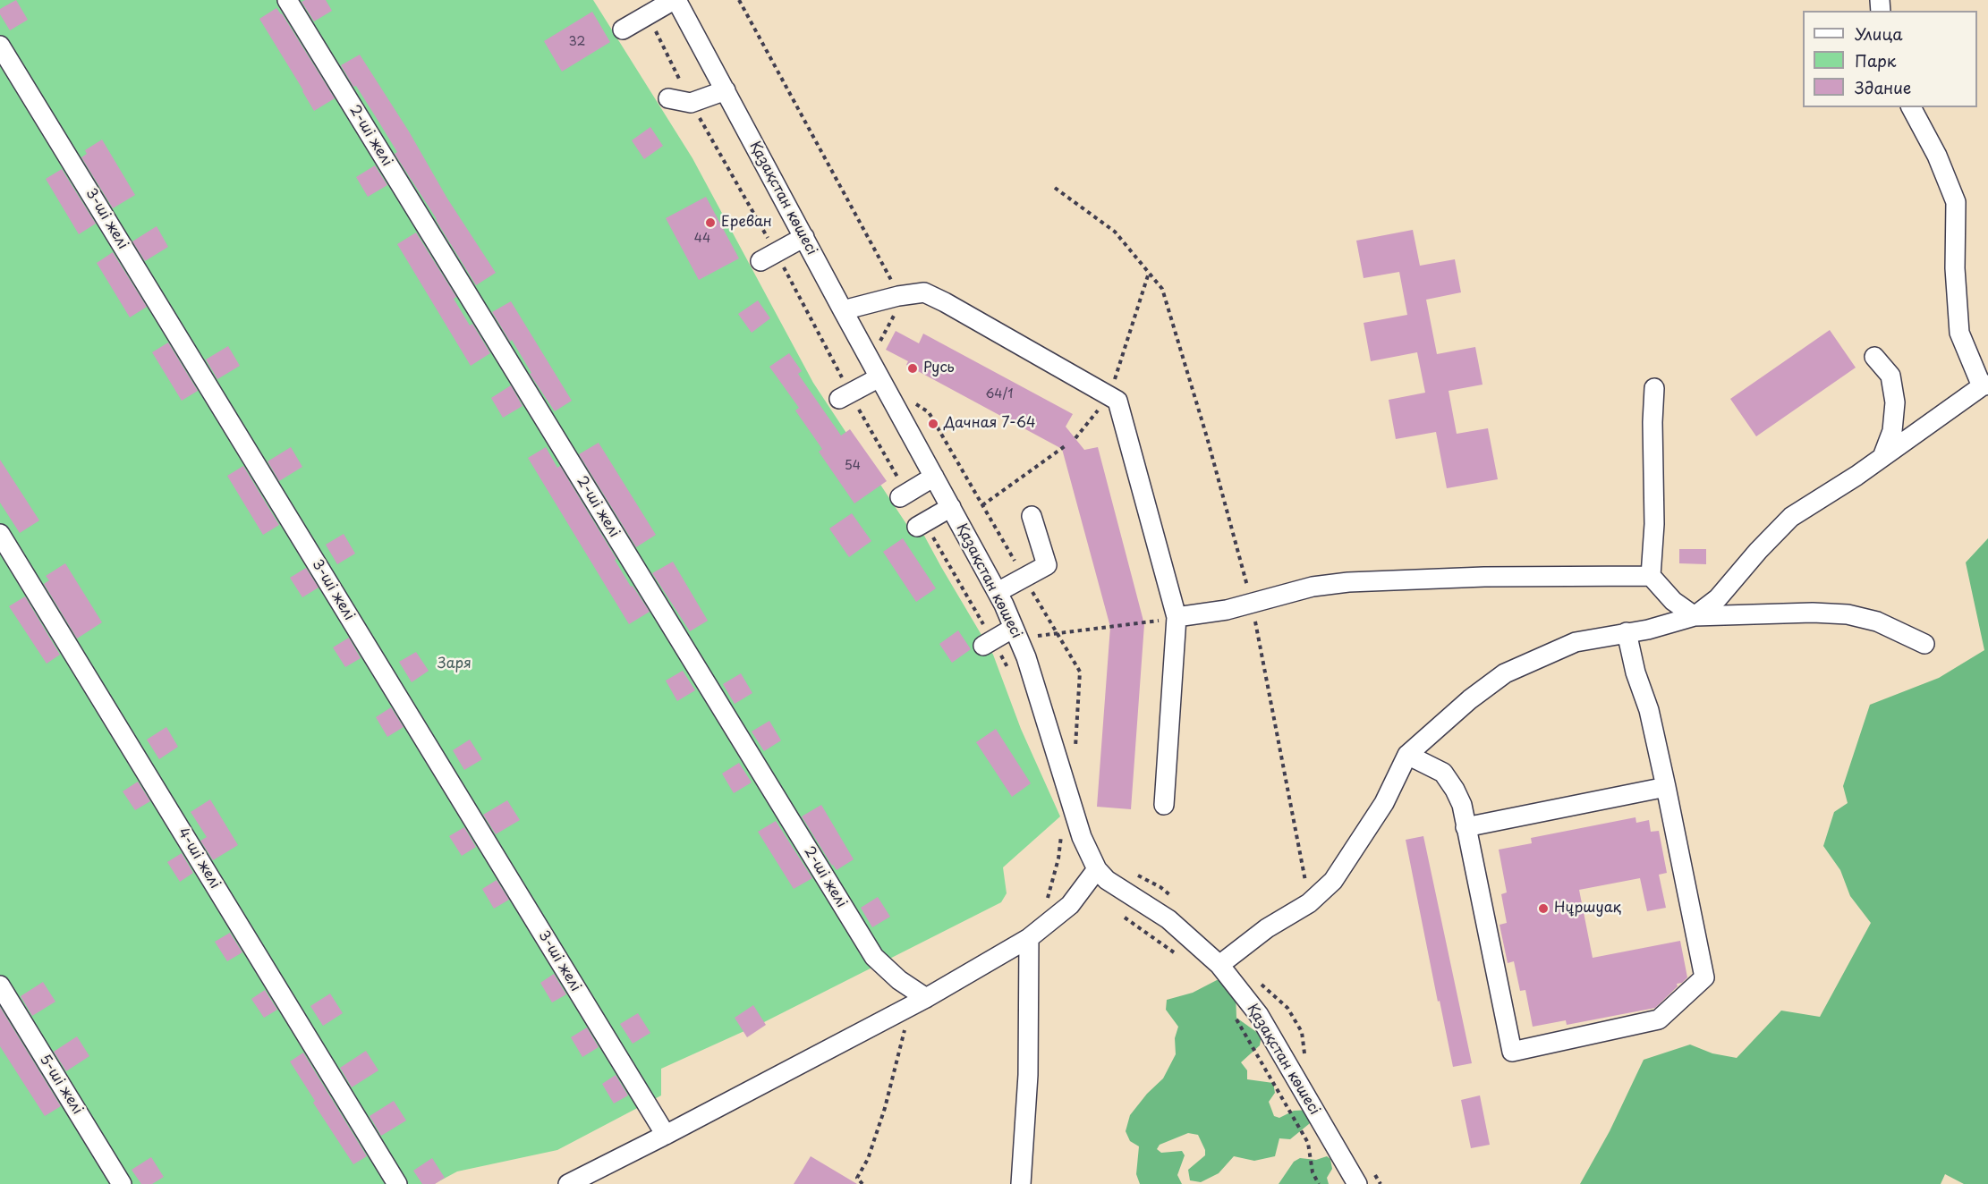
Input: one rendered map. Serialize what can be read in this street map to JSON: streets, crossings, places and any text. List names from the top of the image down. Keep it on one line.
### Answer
{"streets":{"street":["2-ші желі","Қазақстан көшесі","3-ші желі","4-ші желі","5-ші желі"]},"parks":["Заря"],"places":["Ереван","Русь","Дачная 7-64","Нұршуақ"],"house_numbers":["32","44","64/1","54"],"legend":["Улица","Парк","Здание"]}
